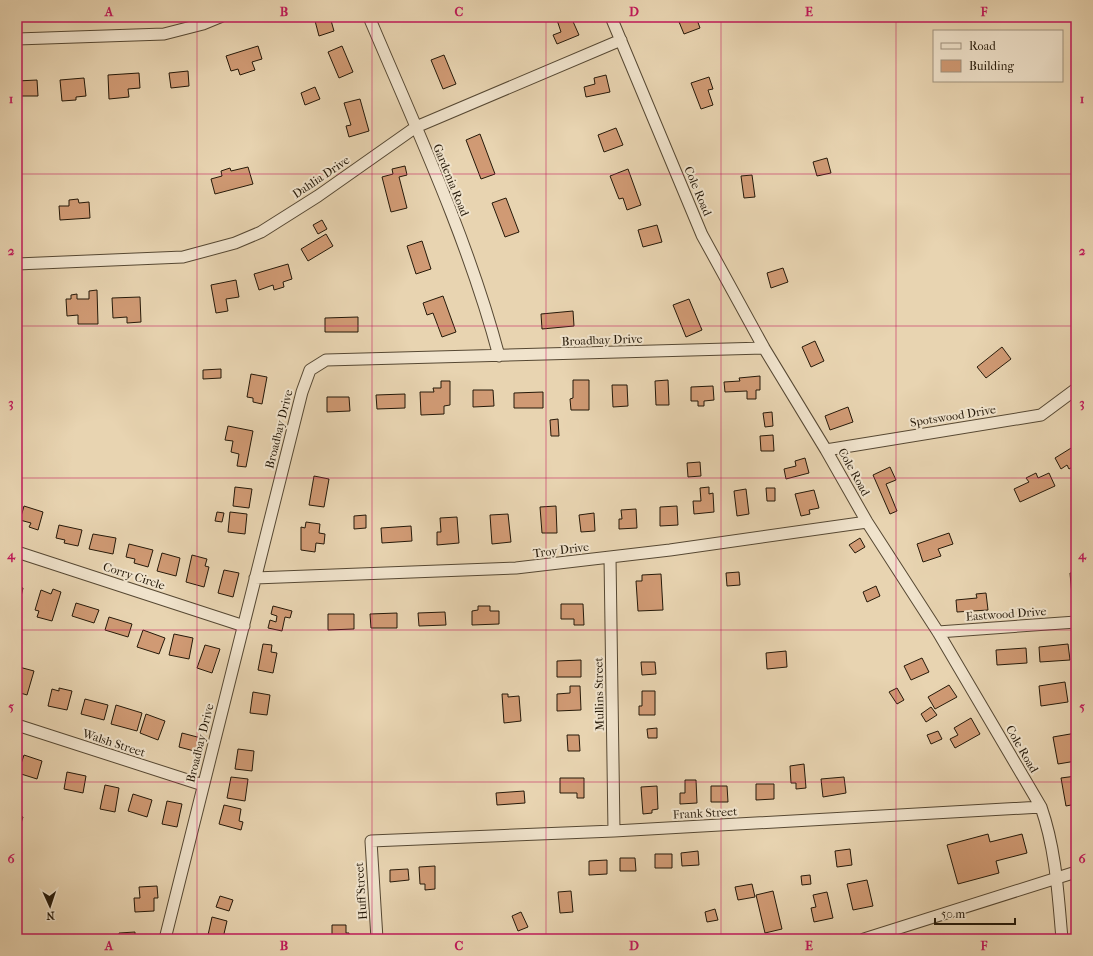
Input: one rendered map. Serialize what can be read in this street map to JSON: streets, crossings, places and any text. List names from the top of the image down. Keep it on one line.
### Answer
{"streets":{"street":["Dahlia Drive","Gardenia Road","Cole Road","Broadbay Drive","Spotswood Drive","Troy Drive","Corry Circle","Eastwood Drive","Mullins Street","Walsh Street","Frank Street","Huff Street"]},"crossings":[["Dahlia Drive","Gardenia Road"],["Dahlia Drive","Cole Road"],["Gardenia Road","Broadbay Drive"],["Cole Road","Broadbay Drive"],["Cole Road","Spotswood Drive"],["Cole Road","Troy Drive"],["Cole Road","Eastwood Drive"],["Cole Road","Frank Street"],["Broadbay Drive","Troy Drive"],["Broadbay Drive","Corry Circle"],["Broadbay Drive","Walsh Street"],["Troy Drive","Mullins Street"],["Mullins Street","Frank Street"],["Frank Street","Huff Street"]],"legend":["Road","Building"],"scale_bar":"50 m","north":"bottom","grid":{"columns":["A","B","C","D","E","F"],"rows":["1","2","3","4","5","6"]}}
